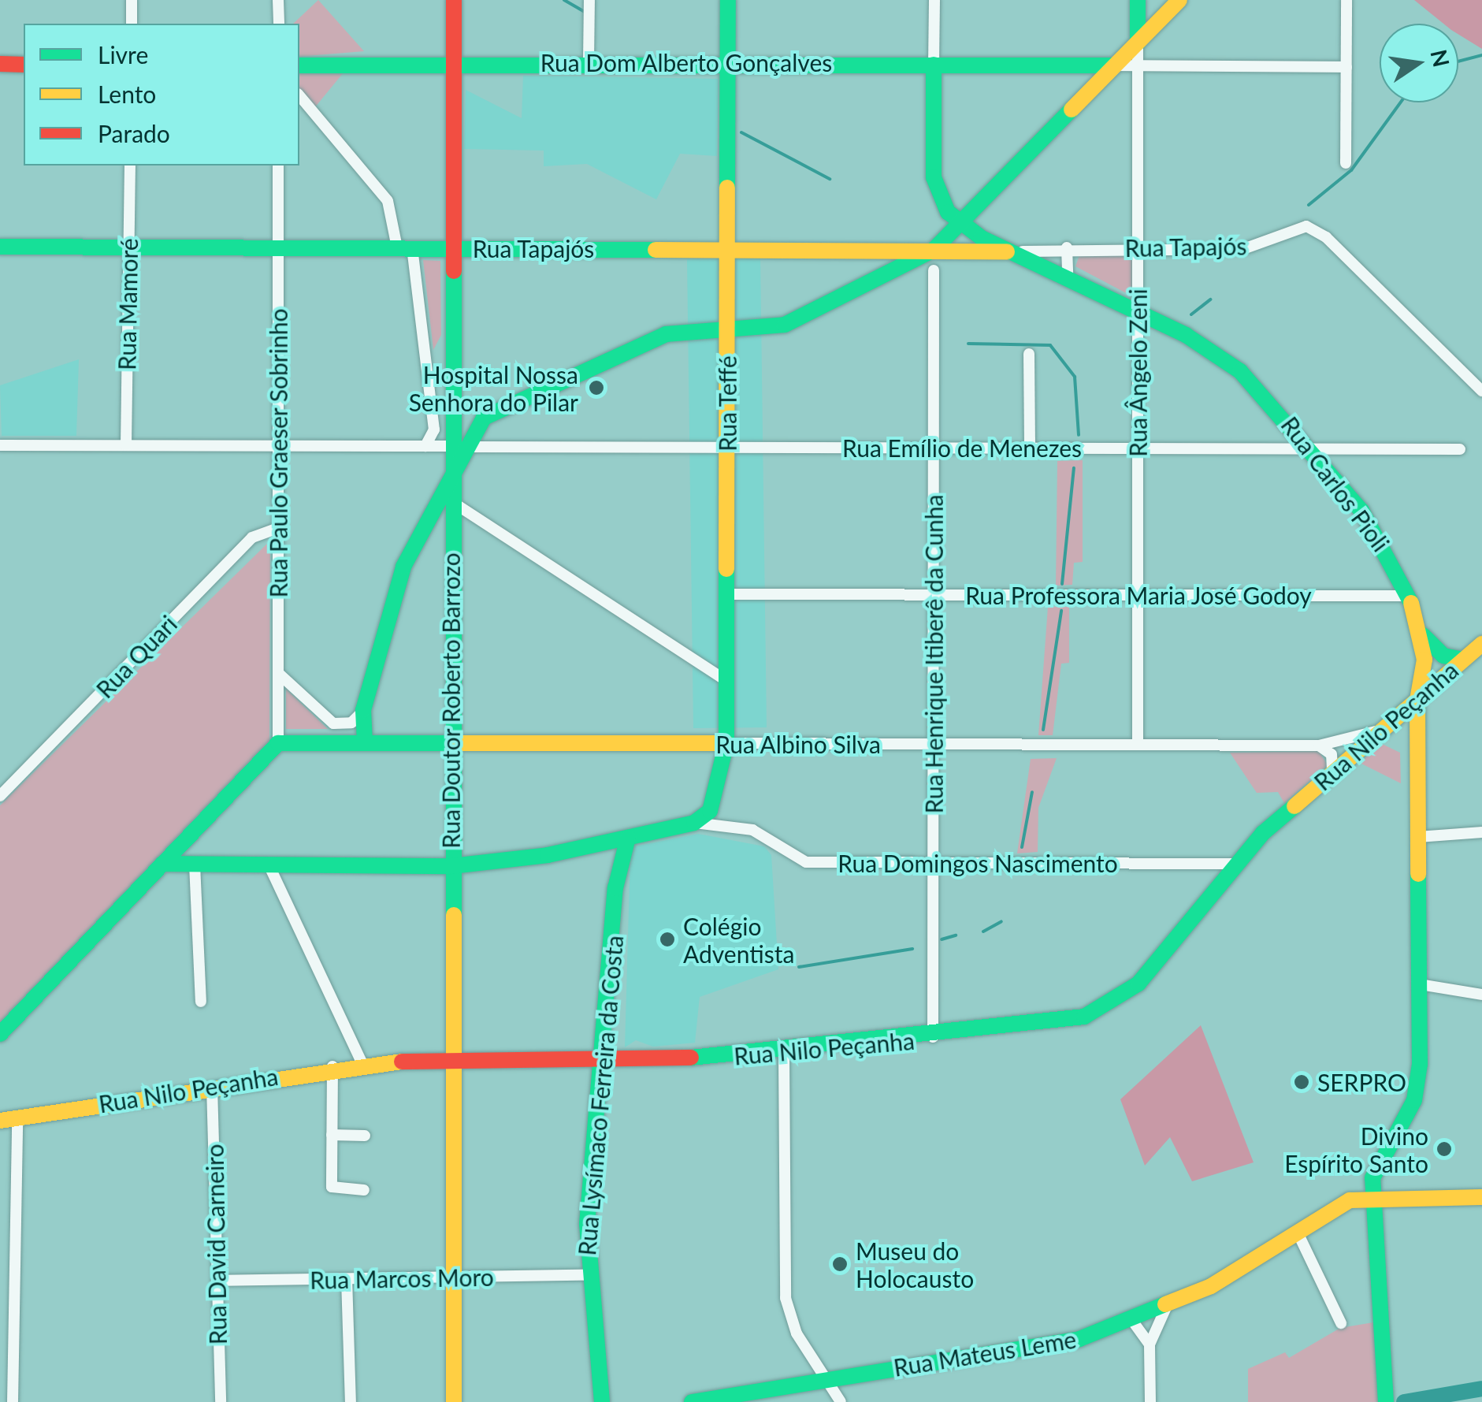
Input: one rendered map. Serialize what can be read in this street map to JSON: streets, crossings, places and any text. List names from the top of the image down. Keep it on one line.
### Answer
{"streets":{"main road":["Rua Dom Alberto Gonçalves","Rua Tapajós","Rua Ângelo Zeni","Rua Teffé","Rua Carlos Pioli","Rua Doutor Roberto Barrozo","Rua Nilo Peçanha","Rua Albino Silva","Rua Domingos Nascimento","Rua Lysímaco Ferreira da Costa","Rua Mateus Leme"],"street":["Rua Mamoré","Rua Emílio de Menezes","Rua Paulo Graeser Sobrinho","Rua Professora Maria José Godoy","Rua Henrique Itiberê da Cunha","Rua Quari","Rua David Carneiro","Rua Marcos Moro"]},"crossings":[["Rua Dom Alberto Gonçalves","Rua Ângelo Zeni"],["Rua Dom Alberto Gonçalves","Rua Teffé"],["Rua Tapajós","Rua Mamoré"],["Rua Tapajós","Rua Ângelo Zeni"],["Rua Tapajós","Rua Teffé"],["Rua Tapajós","Rua Paulo Graeser Sobrinho"],["Rua Tapajós","Rua Carlos Pioli"],["Rua Mamoré","Rua Emílio de Menezes"],["Rua Ângelo Zeni","Rua Emílio de Menezes"],["Rua Ângelo Zeni","Rua Carlos Pioli"],["Rua Ângelo Zeni","Rua Professora Maria José Godoy"],["Rua Ângelo Zeni","Rua Albino Silva"],["Rua Teffé","Rua Emílio de Menezes"],["Rua Teffé","Rua Professora Maria José Godoy"],["Rua Teffé","Rua Albino Silva"],["Rua Teffé","Rua Domingos Nascimento"],["Rua Emílio de Menezes","Rua Paulo Graeser Sobrinho"],["Rua Emílio de Menezes","Rua Carlos Pioli"],["Rua Emílio de Menezes","Rua Henrique Itiberê da Cunha"],["Rua Emílio de Menezes","Rua Doutor Roberto Barrozo"],["Rua Paulo Graeser Sobrinho","Rua Quari"],["Rua Paulo Graeser Sobrinho","Rua Albino Silva"],["Rua Carlos Pioli","Rua Professora Maria José Godoy"],["Rua Carlos Pioli","Rua Nilo Peçanha"],["Rua Carlos Pioli","Rua Mateus Leme"],["Rua Professora Maria José Godoy","Rua Henrique Itiberê da Cunha"],["Rua Henrique Itiberê da Cunha","Rua Nilo Peçanha"],["Rua Henrique Itiberê da Cunha","Rua Albino Silva"],["Rua Henrique Itiberê da Cunha","Rua Domingos Nascimento"],["Rua Doutor Roberto Barrozo","Rua Nilo Peçanha"],["Rua Doutor Roberto Barrozo","Rua Albino Silva"],["Rua Doutor Roberto Barrozo","Rua Domingos Nascimento"],["Rua Doutor Roberto Barrozo","Rua Marcos Moro"],["Rua Nilo Peçanha","Rua Albino Silva"],["Rua Nilo Peçanha","Rua Domingos Nascimento"],["Rua Nilo Peçanha","Rua Lysímaco Ferreira da Costa"],["Rua Nilo Peçanha","Rua David Carneiro"],["Rua Domingos Nascimento","Rua Lysímaco Ferreira da Costa"],["Rua Lysímaco Ferreira da Costa","Rua Marcos Moro"],["Rua David Carneiro","Rua Marcos Moro"]],"places":["Hospital Nossa Senhora do Pilar","Colégio Adventista","SERPRO","Divino Espírito Santo","Museu do Holocausto"],"legend":["Livre","Lento","Parado"],"north":"right"}
